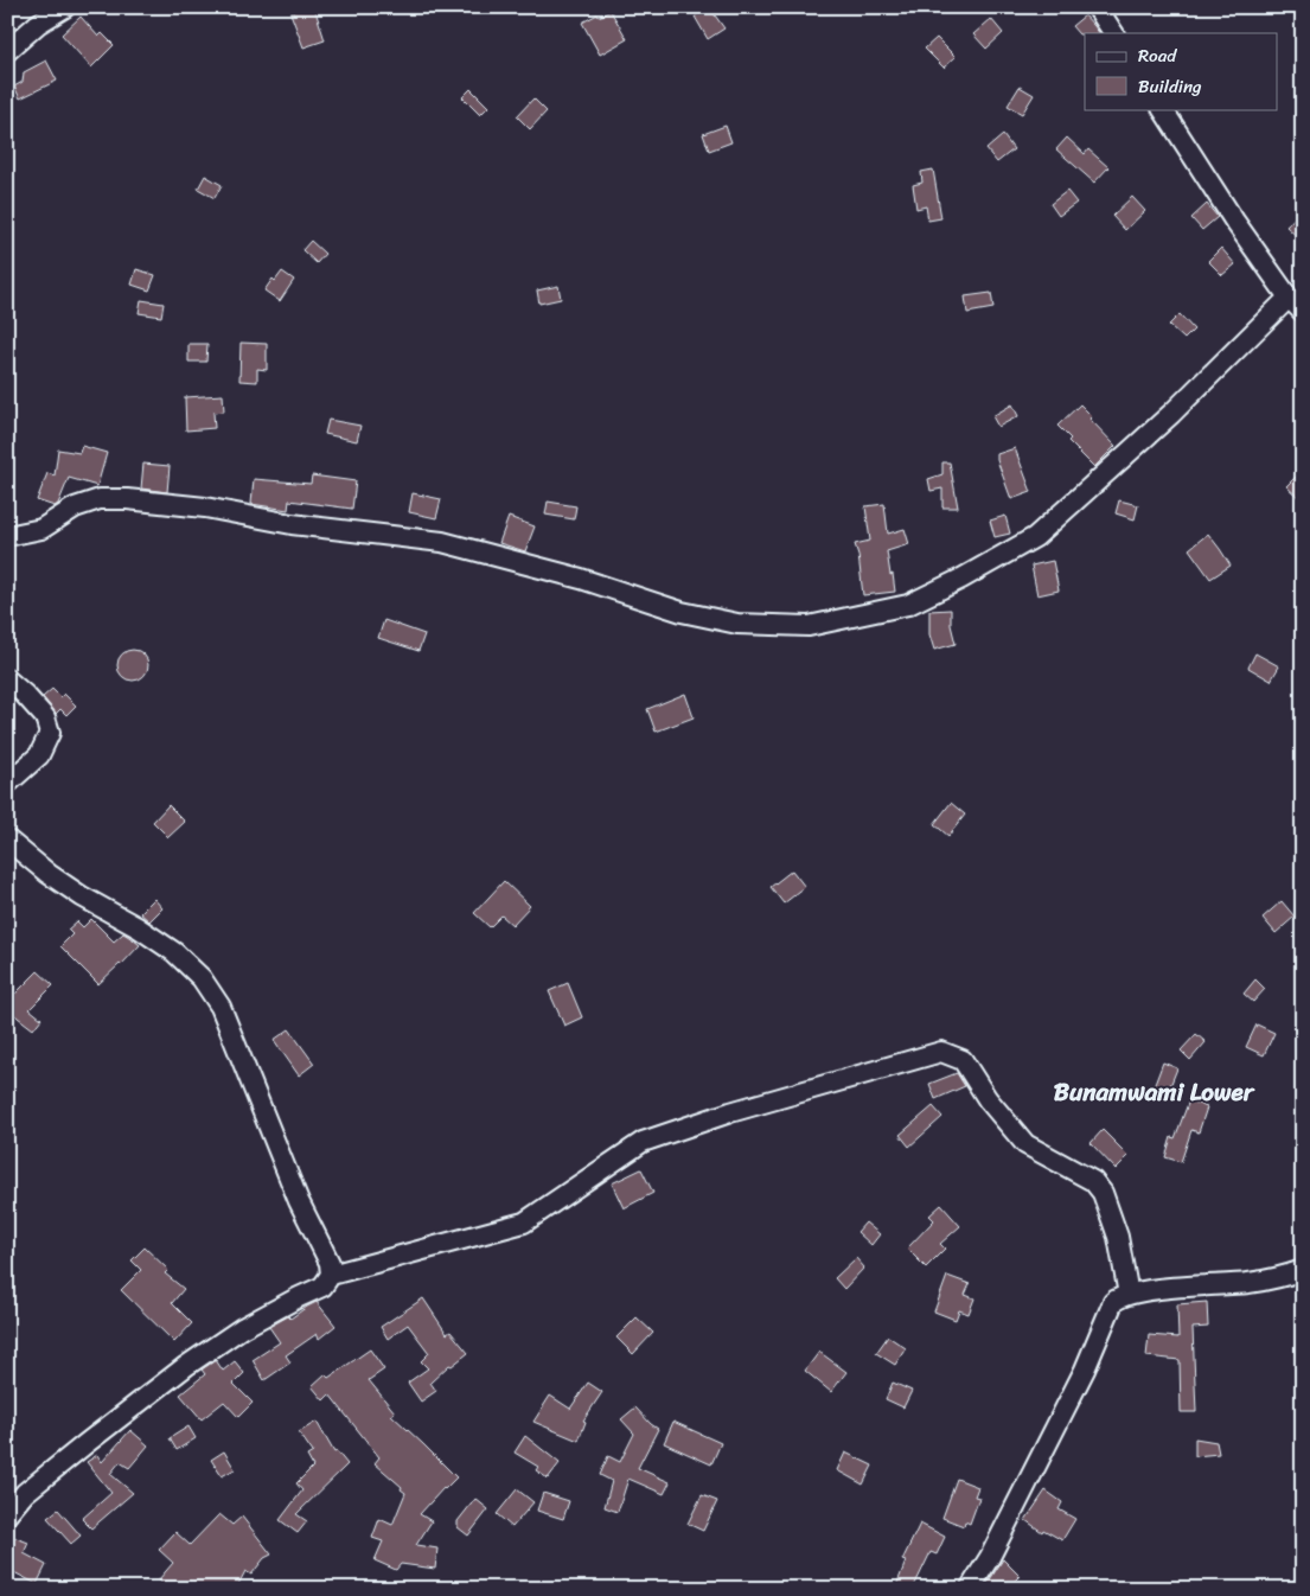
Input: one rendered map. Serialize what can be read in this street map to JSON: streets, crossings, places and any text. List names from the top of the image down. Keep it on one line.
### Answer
{"districts":["Bunamwami Lower"],"legend":["Road","Building"]}
